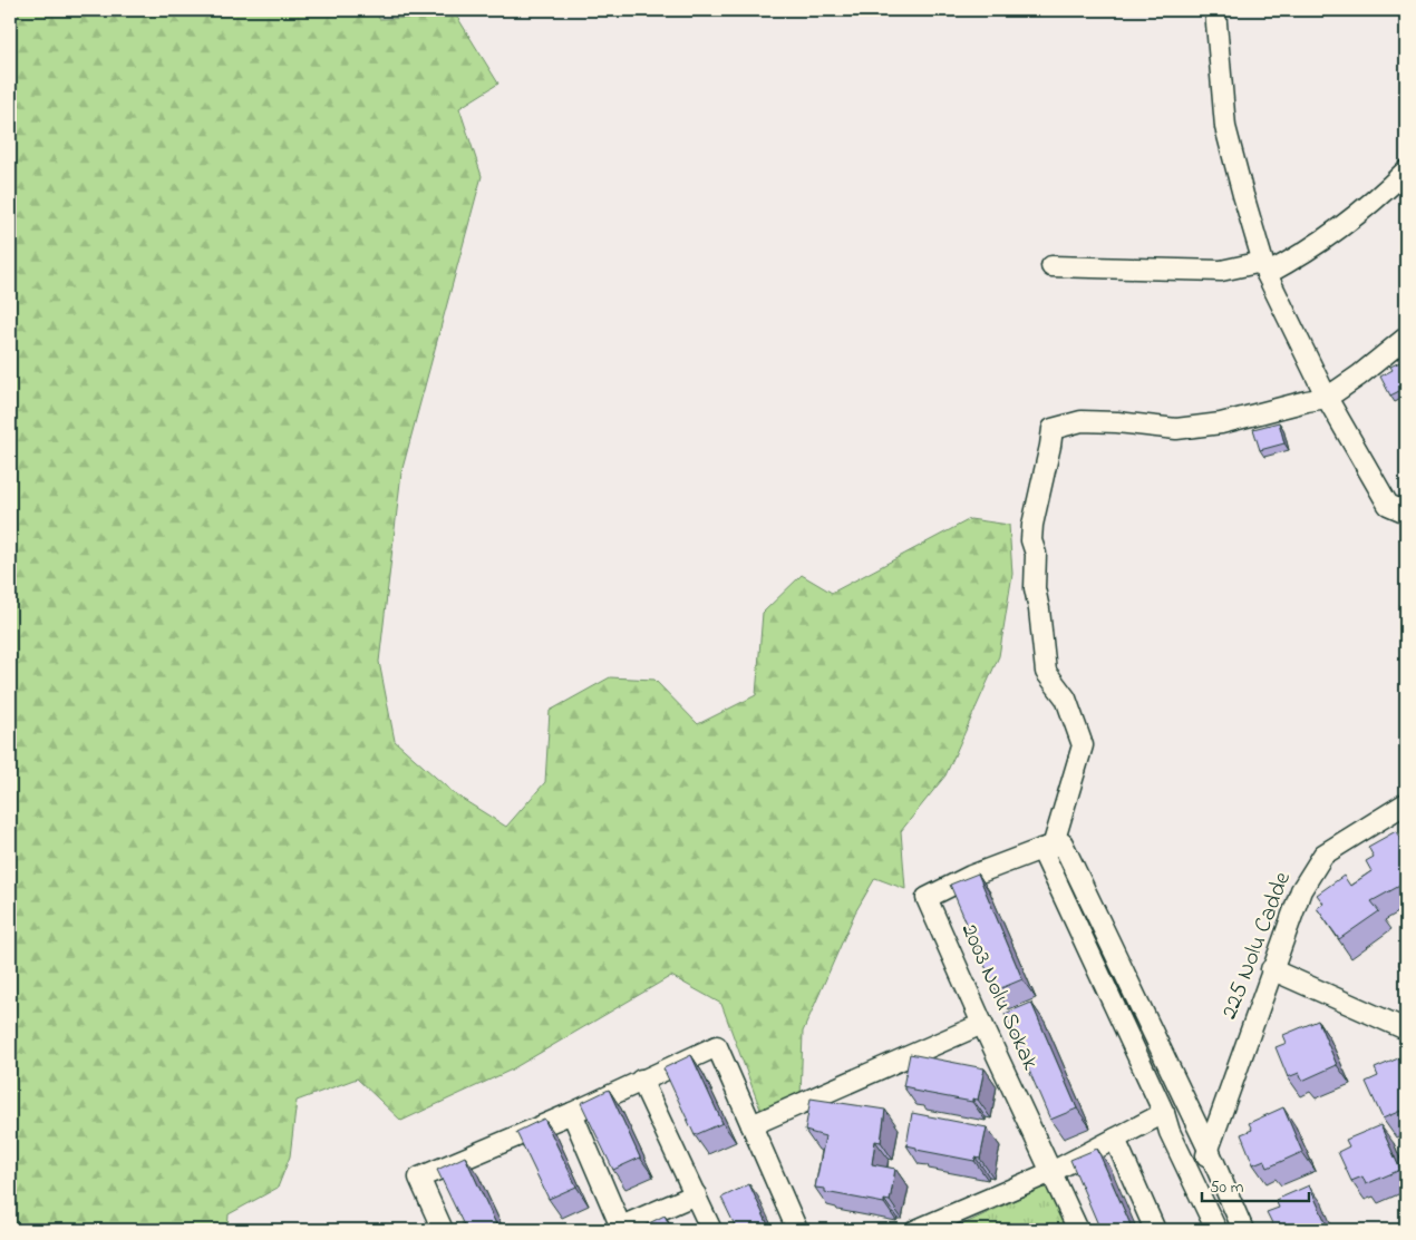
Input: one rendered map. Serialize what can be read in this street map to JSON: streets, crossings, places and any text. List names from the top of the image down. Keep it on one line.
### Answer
{"streets":{"street":["225 Nolu Cadde","2003 Nolu Sokak"]},"scale_bar":"50 m"}
